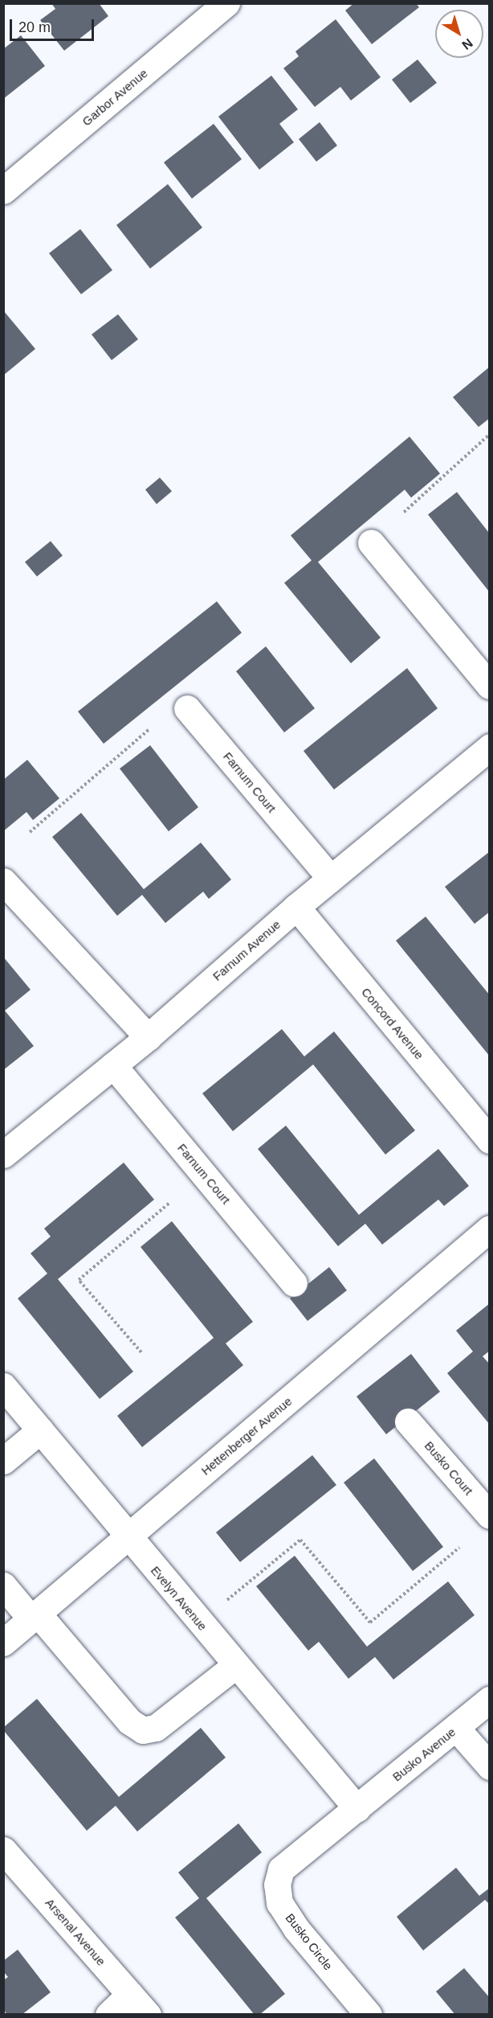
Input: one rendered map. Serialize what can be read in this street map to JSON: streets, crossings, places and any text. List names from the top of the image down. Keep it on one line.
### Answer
{"streets":{"street":["Garbor Avenue","Farnum Court","Farnum Avenue","Concord Avenue","Hettenberger Avenue","Busko Court","Evelyn Avenue","Busko Avenue","Arsenal Avenue","Busko Circle"]},"crossings":[["Farnum Court","Farnum Avenue"],["Farnum Avenue","Concord Avenue"],["Hettenberger Avenue","Evelyn Avenue"],["Evelyn Avenue","Busko Avenue"],["Evelyn Avenue","Busko Circle"],["Busko Avenue","Busko Circle"]],"scale_bar":"20 m","north":"bottom right"}
